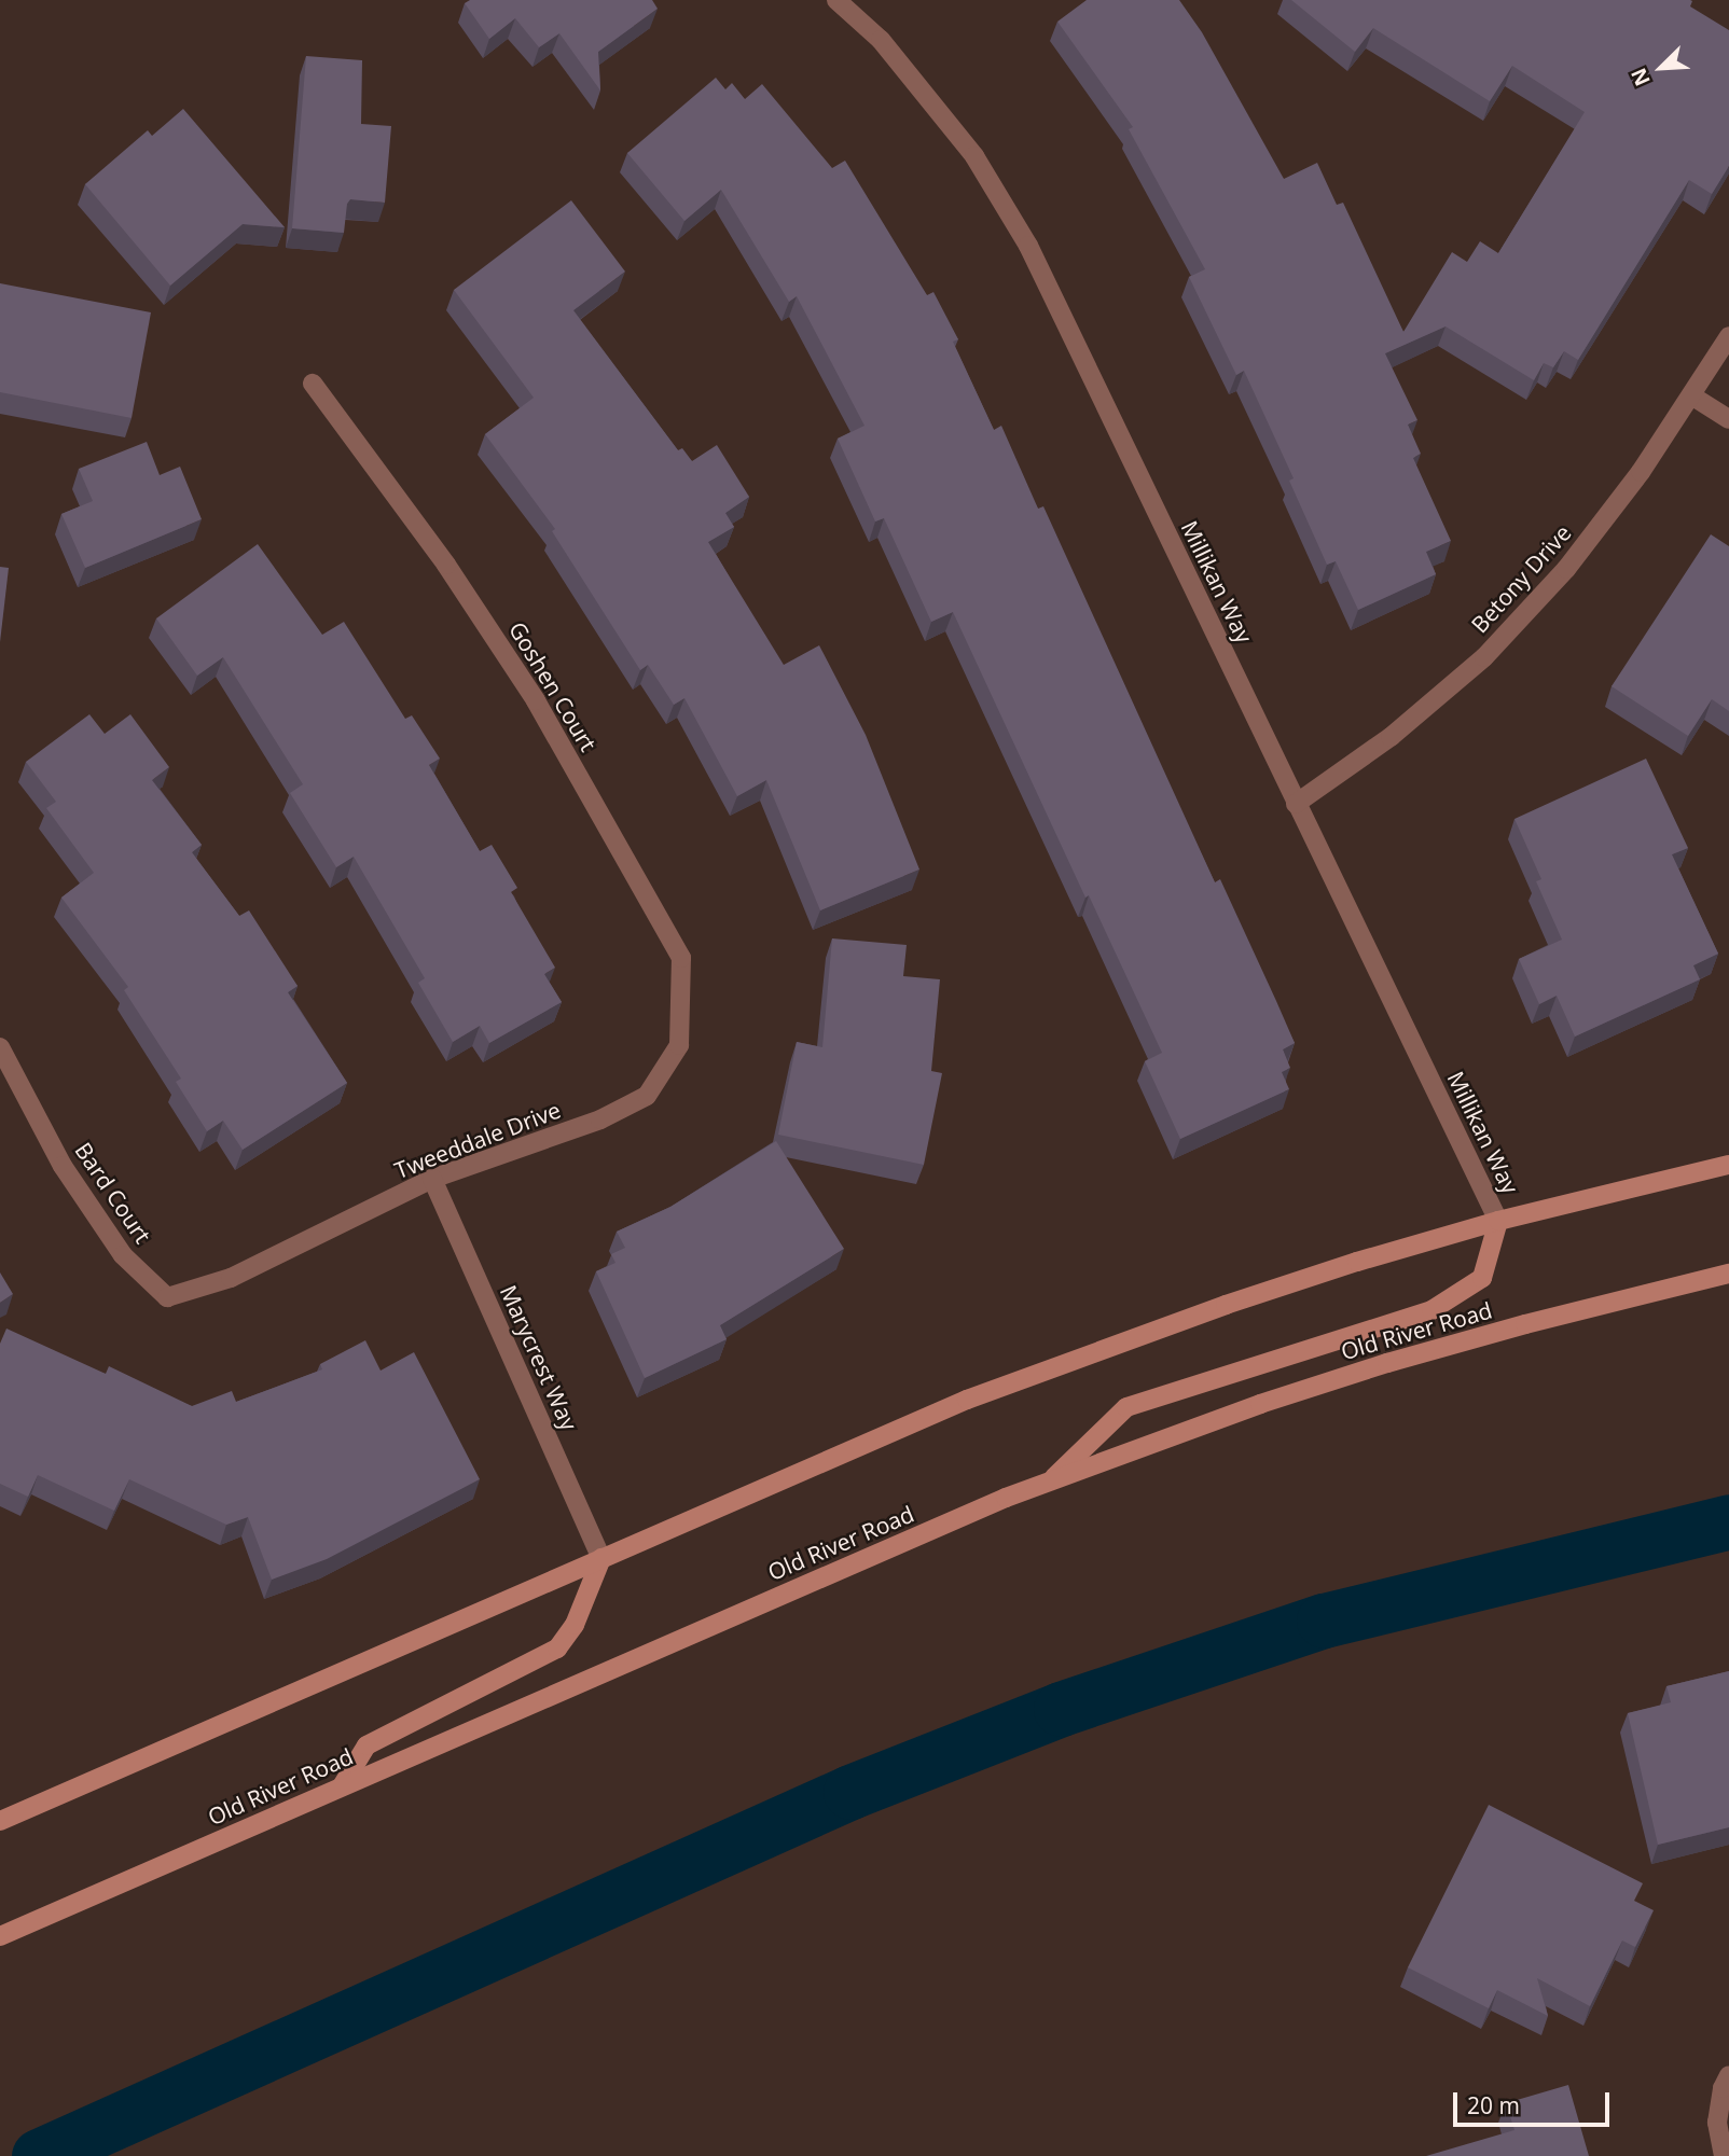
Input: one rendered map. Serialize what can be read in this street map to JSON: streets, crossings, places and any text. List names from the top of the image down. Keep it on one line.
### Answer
{"streets":{"main road":["Old River Road"],"street":["Betony Drive","Millikan Way","Goshen Court","Tweeddale Drive","Bard Court","Marycrest Way"]},"crossings":[["Betony Drive","Millikan Way"],["Goshen Court","Tweeddale Drive"],["Tweeddale Drive","Bard Court"],["Tweeddale Drive","Marycrest Way"]],"scale_bar":"20 m","north":"bottom left"}
